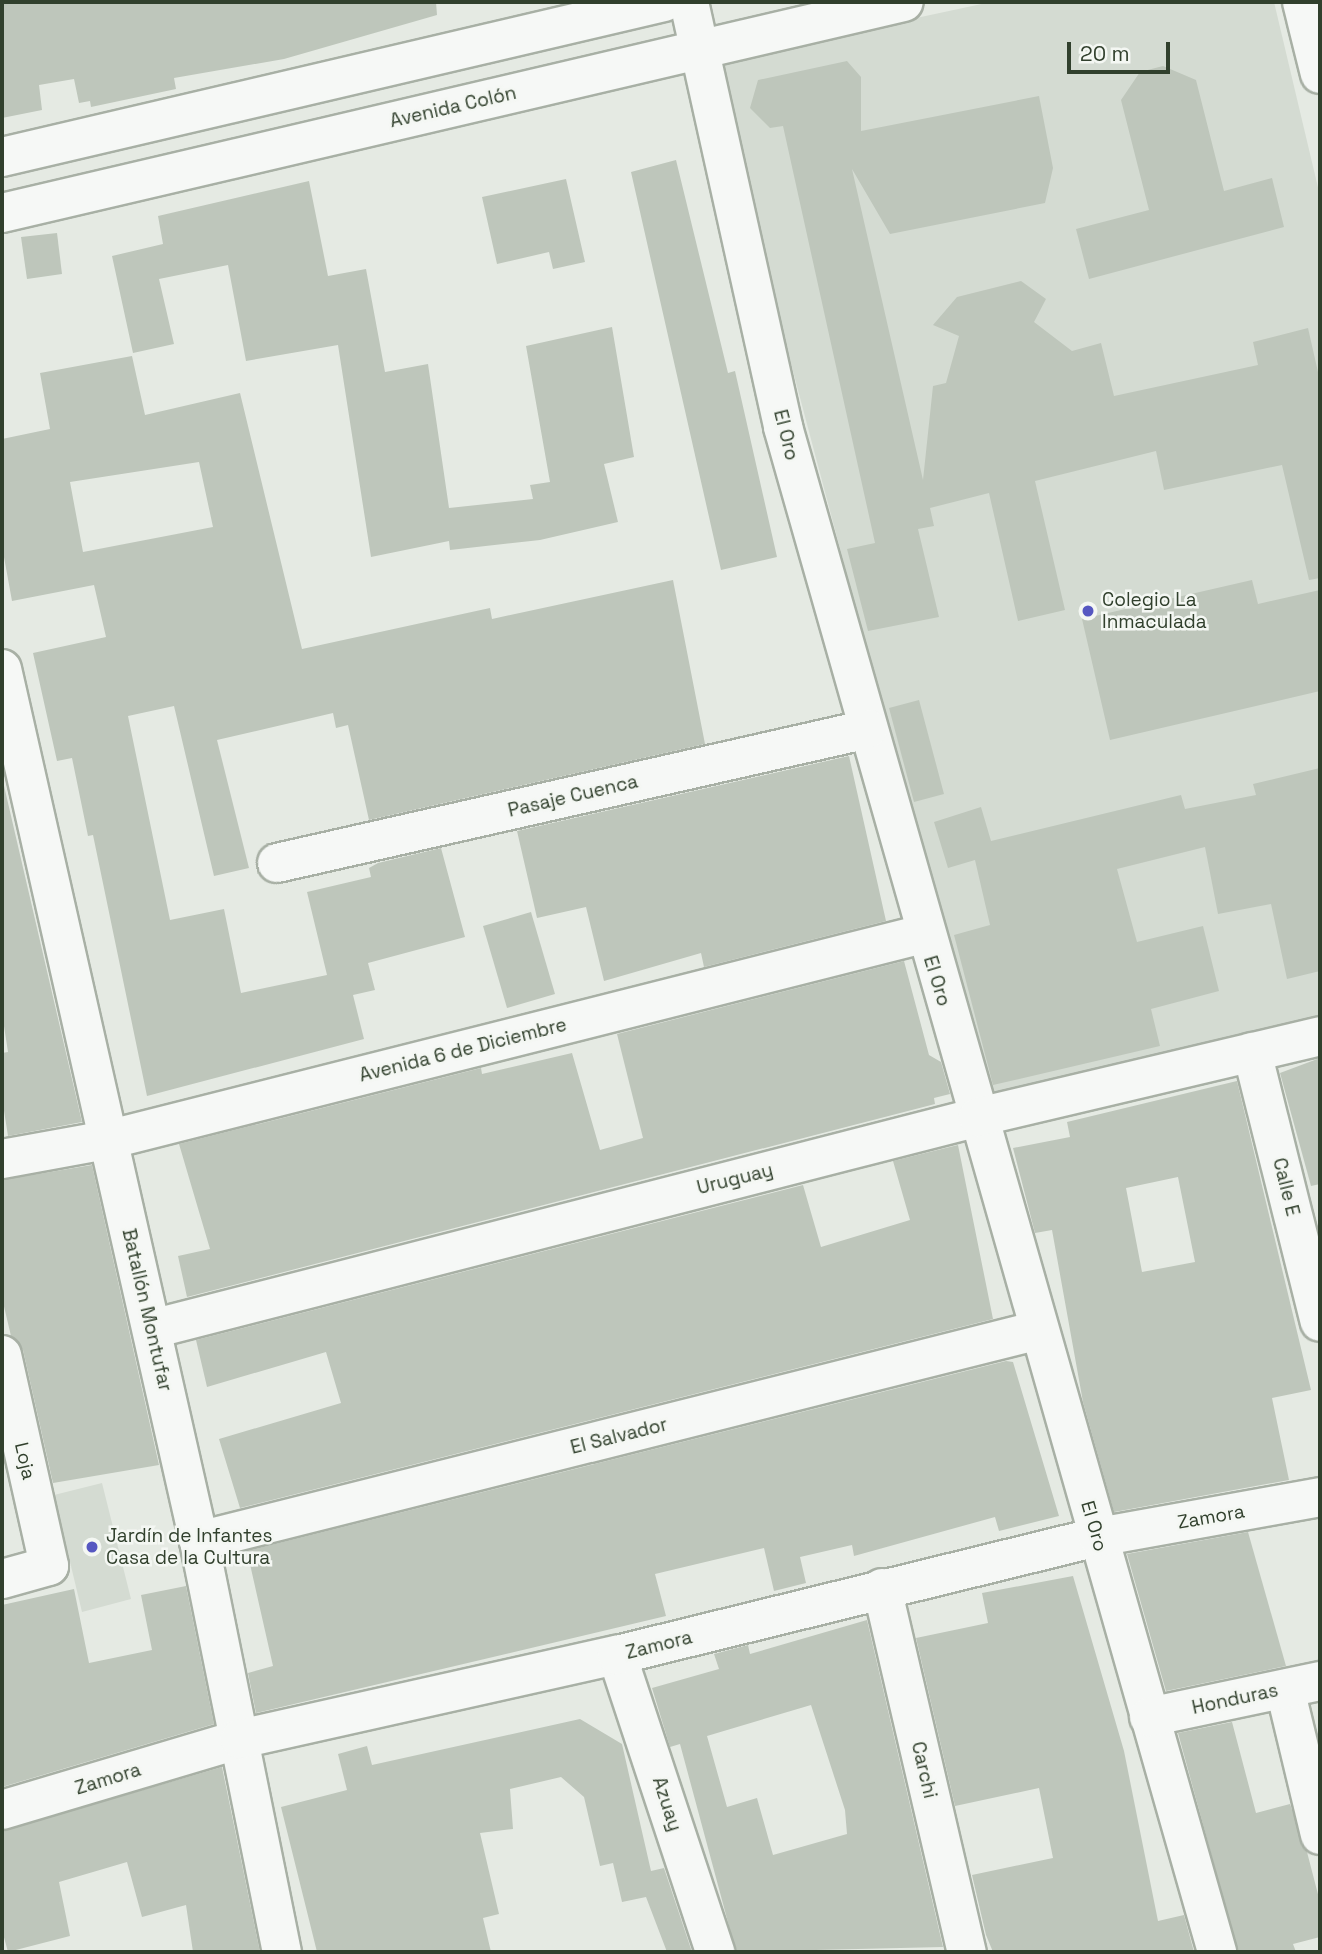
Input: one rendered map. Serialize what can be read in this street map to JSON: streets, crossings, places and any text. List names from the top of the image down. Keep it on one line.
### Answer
{"streets":{"street":["Avenida Colón","El Oro","Pasaje Cuenca","Avenida 6 de Diciembre","Uruguay","Calle E","Batallón Montufar","El Salvador","Loja","Zamora","Honduras","Carchi","Azuay"]},"crossings":[["Avenida Colón","El Oro"],["El Oro","Pasaje Cuenca"],["El Oro","Avenida 6 de Diciembre"],["El Oro","Uruguay"],["El Oro","El Salvador"],["El Oro","Zamora"],["El Oro","Honduras"],["Avenida 6 de Diciembre","Batallón Montufar"],["Uruguay","Calle E"],["Uruguay","Batallón Montufar"],["Batallón Montufar","El Salvador"],["Batallón Montufar","Zamora"],["Zamora","Carchi"],["Zamora","Azuay"]],"places":["Colegio La Inmaculada","Jardín de Infantes Casa de la Cultura"],"scale_bar":"20 m"}
